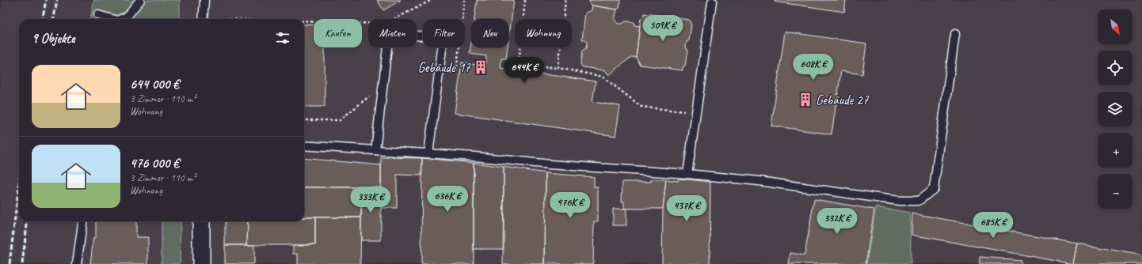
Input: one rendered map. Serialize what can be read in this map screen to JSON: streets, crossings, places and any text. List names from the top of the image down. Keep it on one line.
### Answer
{"places":{"building":["Gebäude 17","Gebäude 27"]},"north":"bottom right","page":{"map_buttons":["+","−"],"price":["509K €","608K €","644K €","636K €","333K €","476K €","437K €","332K €","685K €"],"chip":["Kaufen","Mieten","Filter","Neu","Wohnung"],"heading":"9 Objekte","list":[{"name":"644 000 €","note":"3 Zimmer · 110 m² · Wohnung"},{"name":"476 000 €","note":"3 Zimmer · 110 m² · Wohnung"}]}}
